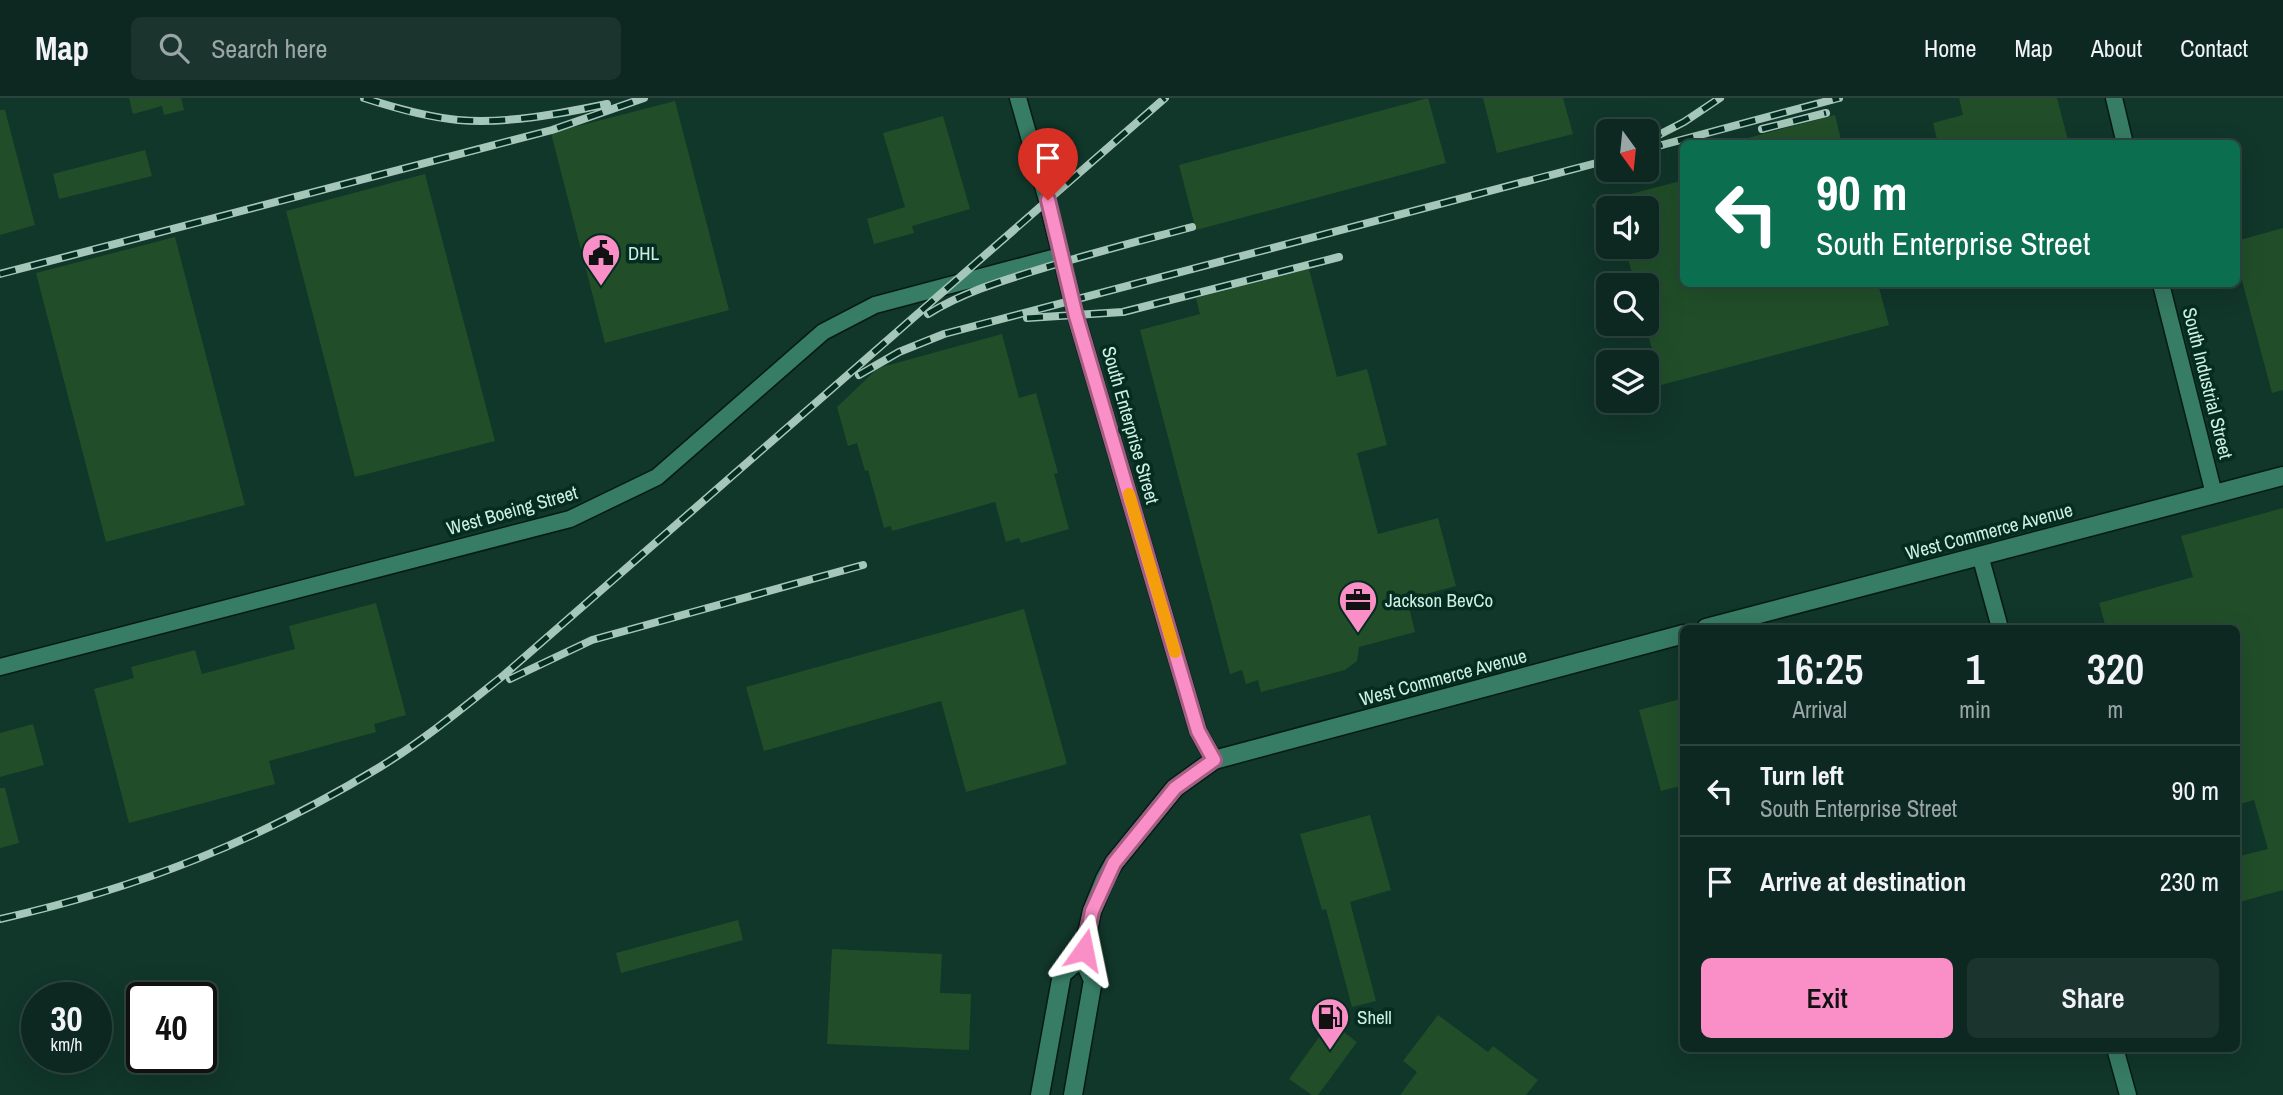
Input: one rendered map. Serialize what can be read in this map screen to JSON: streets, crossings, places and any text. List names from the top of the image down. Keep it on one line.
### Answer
{"streets":{"street":["South Industrial Street","South Enterprise Street","West Boeing Street","West Commerce Avenue"]},"crossings":[["South Industrial Street","West Commerce Avenue"],["South Enterprise Street","West Boeing Street"],["South Enterprise Street","West Commerce Avenue"]],"places":{"public building":["DHL"],"office":["Jackson BevCo"],"fuel station":["Shell"]},"north":"bottom","page":{"header":"Map","search":"Search here","nav":["Home","Map","About","Contact"],"turn":["90 m","South Enterprise Street"],"eta":["16:25","Arrival","1","min","320","m"],"list":[{"name":"Turn left","note":"South Enterprise Street","value":"90 m"},{"name":"Arrive at destination","value":"230 m"}],"buttons":["Exit","Share"],"speed":"30 km/h","limit":"40"}}
